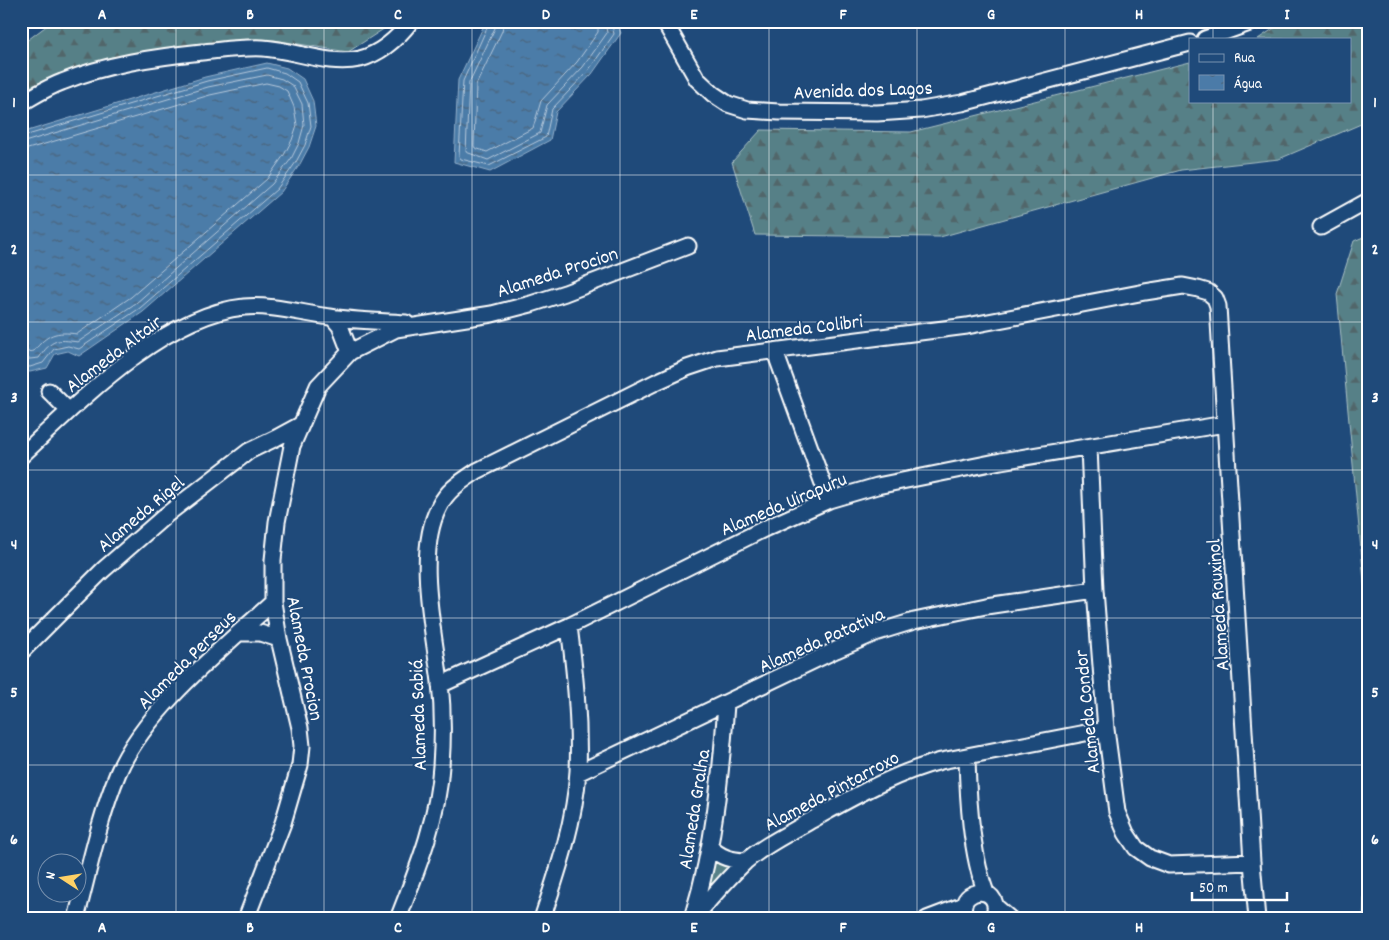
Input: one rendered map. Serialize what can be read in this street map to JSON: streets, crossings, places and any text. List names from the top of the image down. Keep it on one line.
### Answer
{"streets":{"street":["Avenida dos Lagos","Alameda Procion","Alameda Colibri","Alameda Altair","Alameda Uirapuru","Alameda Rigel","Alameda Rouxinol","Alameda Patativa","Alameda Perseus","Alameda Condor","Alameda Sabiá","Alameda Pintarroxo","Alameda Gralha"]},"crossings":[["Alameda Procion","Alameda Altair"],["Alameda Procion","Alameda Rigel"],["Alameda Procion","Alameda Perseus"],["Alameda Colibri","Alameda Rouxinol"],["Alameda Colibri","Alameda Sabiá"],["Alameda Uirapuru","Alameda Rouxinol"],["Alameda Uirapuru","Alameda Condor"],["Alameda Uirapuru","Alameda Sabiá"],["Alameda Rouxinol","Alameda Condor"],["Alameda Patativa","Alameda Condor"],["Alameda Patativa","Alameda Gralha"],["Alameda Condor","Alameda Pintarroxo"],["Alameda Pintarroxo","Alameda Gralha"]],"legend":["Rua","Água"],"scale_bar":"50 m","north":"left","grid":{"columns":["A","B","C","D","E","F","G","H","I"],"rows":["1","2","3","4","5","6"]}}
